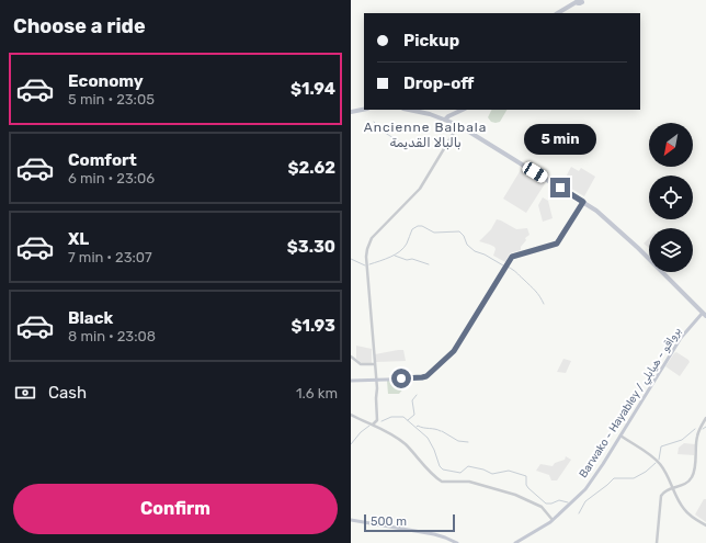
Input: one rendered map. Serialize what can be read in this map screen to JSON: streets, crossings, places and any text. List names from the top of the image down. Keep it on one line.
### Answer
{"streets":{"main road":["Barwako - Hayabley / برواقو - هيابلي"]},"districts":["Ancienne Balbala بالبالا القديمة"],"scale_bar":"500 m","north":"bottom left","page":{"heading":"Choose a ride","banner":["Pickup","Drop-off"],"list":[{"name":"Economy","note":"5 min · 23:05","value":"$1.94"},{"name":"Comfort","note":"6 min · 23:06","value":"$2.62"},{"name":"XL","note":"7 min · 23:07","value":"$3.30"},{"name":"Black","note":"8 min · 23:08","value":"$1.93"}],"bubble":"5 min","pay":["Cash","1.6 km"],"buttons":"Confirm","scale":"500 m"}}
